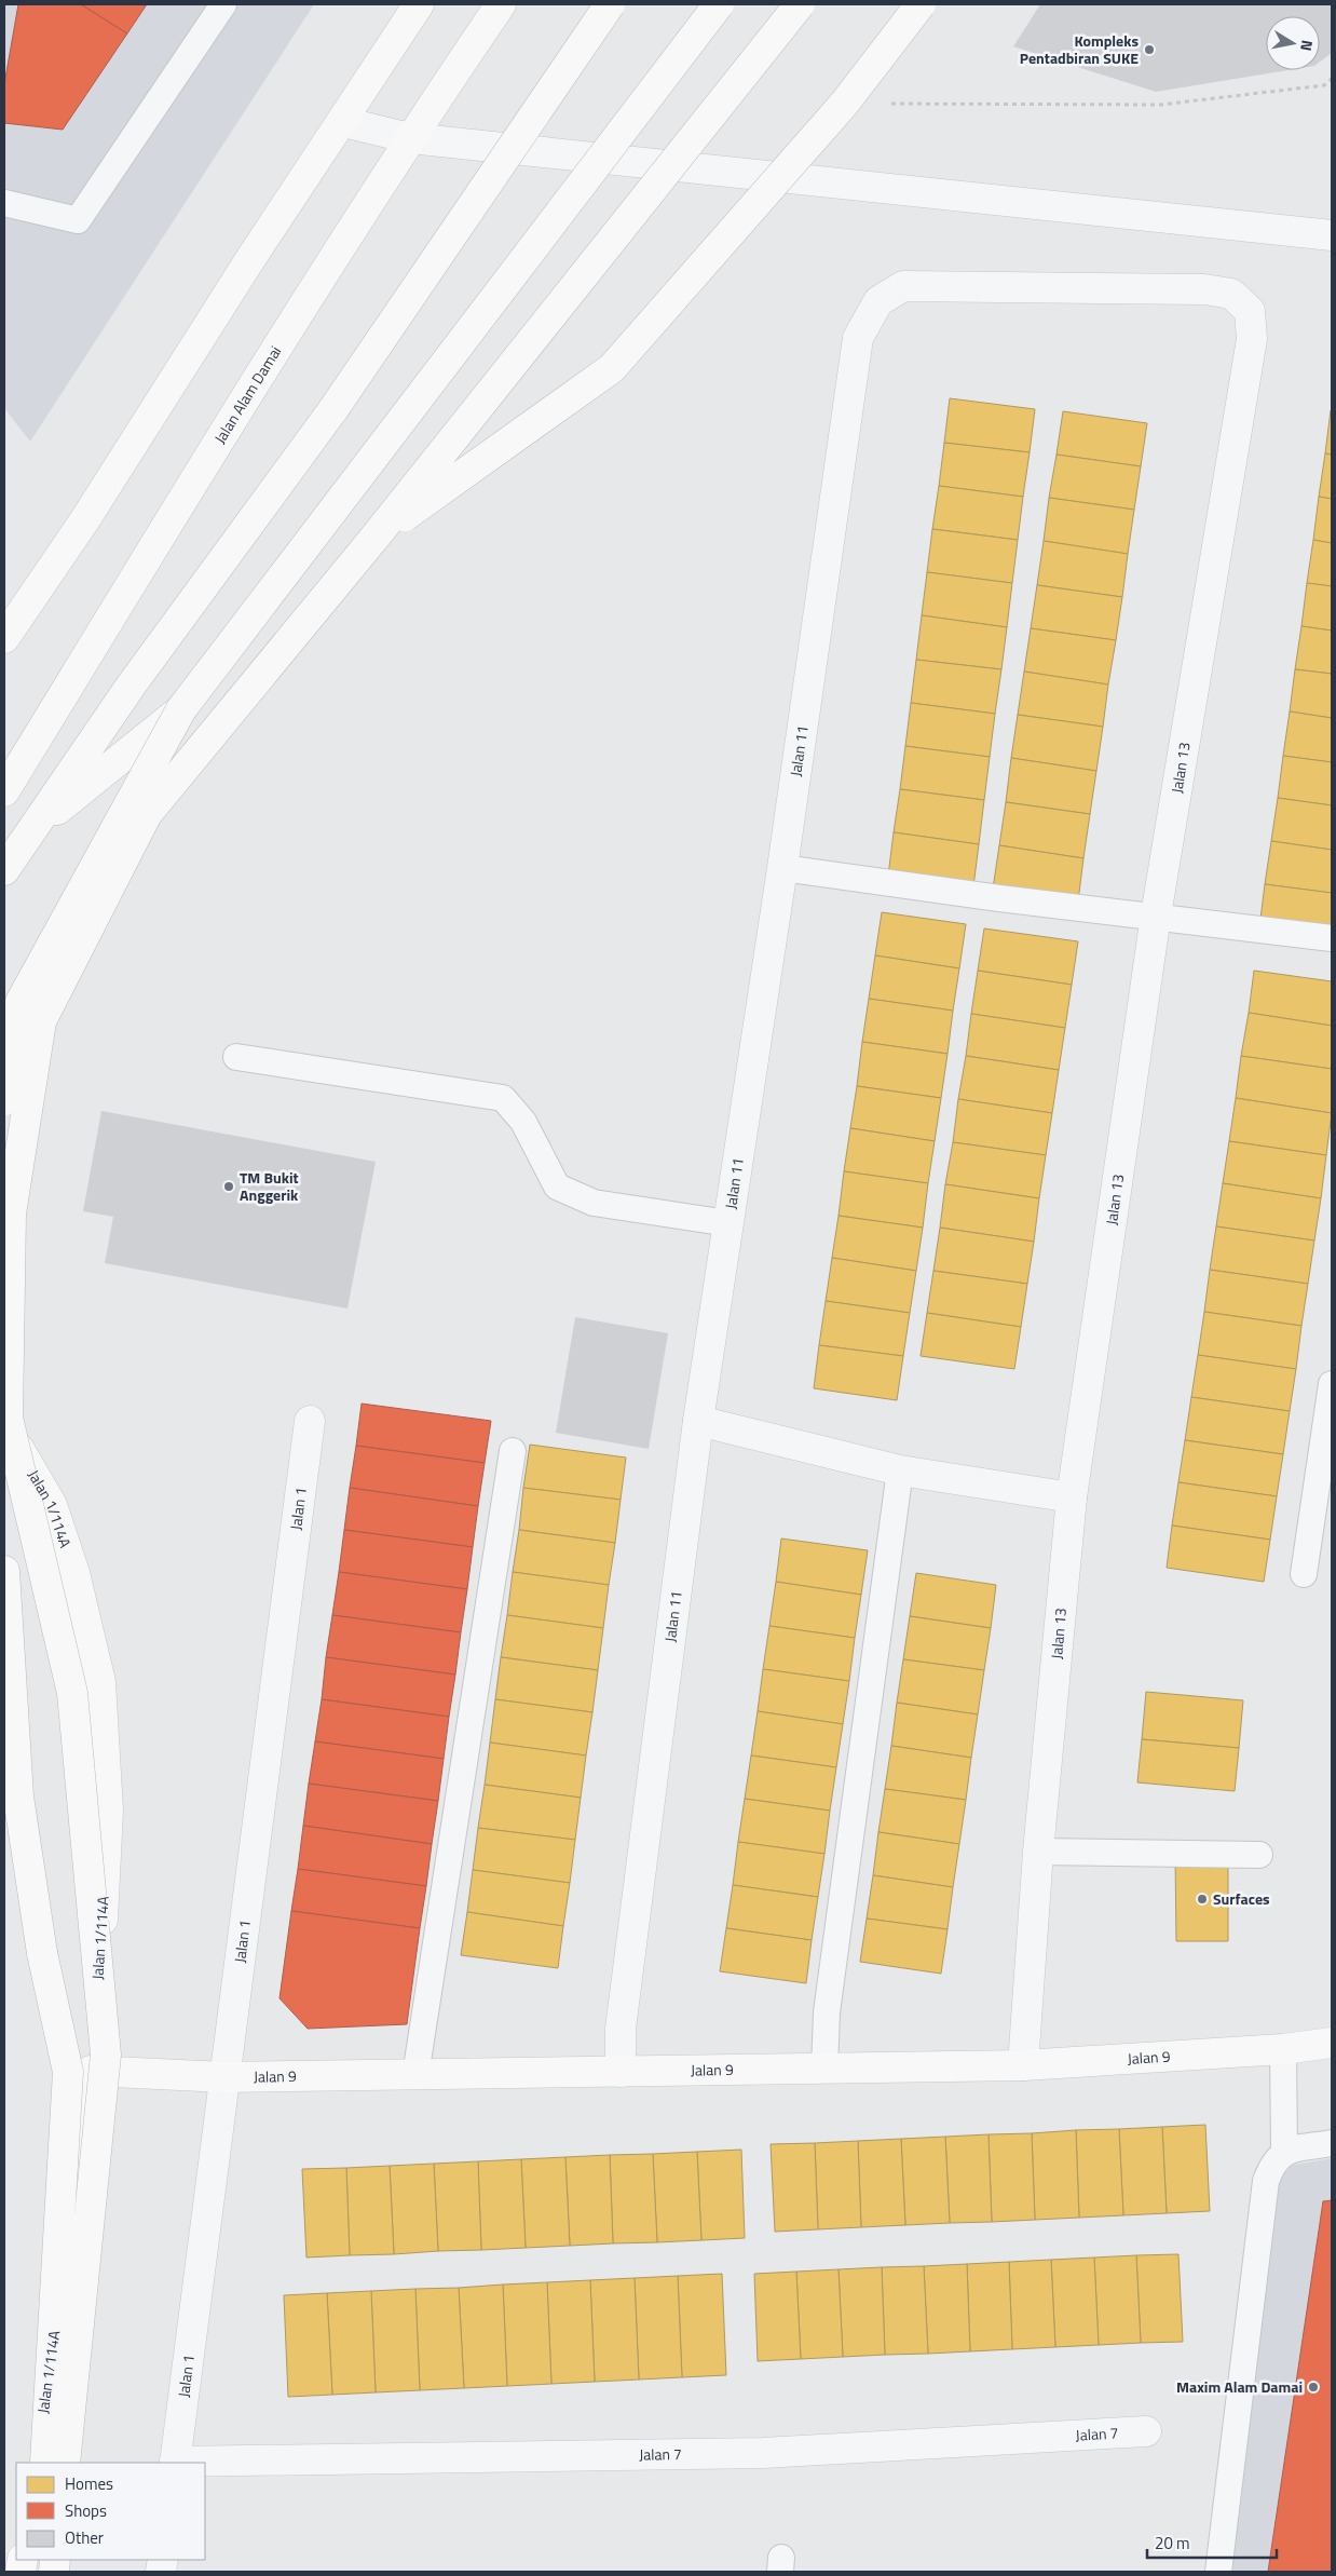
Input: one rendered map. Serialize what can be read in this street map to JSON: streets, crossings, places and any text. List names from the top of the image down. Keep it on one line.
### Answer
{"streets":{"main road":["Jalan Alam Damai","Jalan 1/114A","Jalan 9"],"street":["Jalan 11","Jalan 13","Jalan 1","Jalan 7"]},"crossings":[["Jalan 11","Jalan 13"],["Jalan 11","Jalan 9"],["Jalan 13","Jalan 9"],["Jalan 1","Jalan 9"],["Jalan 1","Jalan 7"],["Jalan 1/114A","Jalan 9"]],"places":["Kompleks Pentadbiran SUKE","TM Bukit Anggerik","Surfaces","Maxim Alam Damai"],"legend":["Homes","Shops","Other"],"scale_bar":"20 m","north":"right"}
